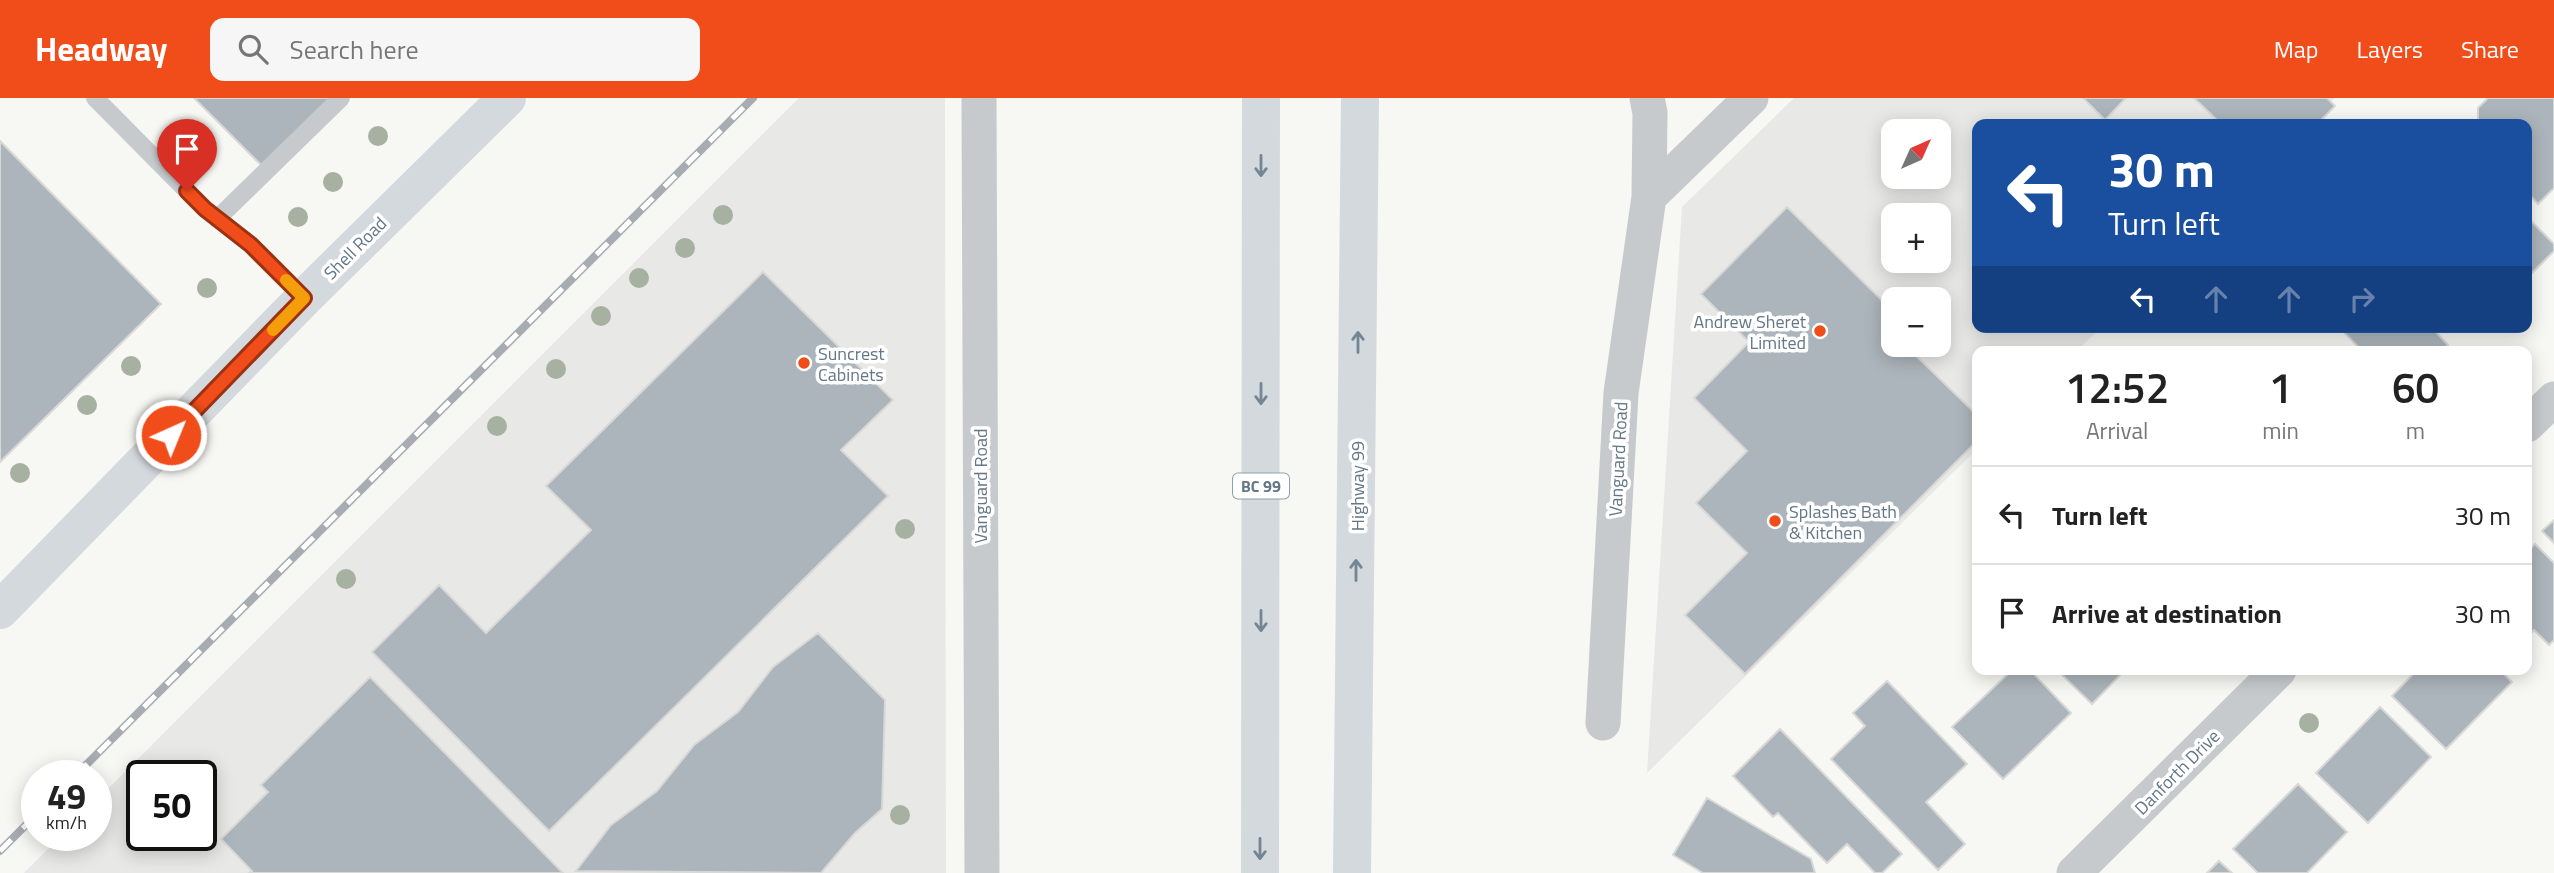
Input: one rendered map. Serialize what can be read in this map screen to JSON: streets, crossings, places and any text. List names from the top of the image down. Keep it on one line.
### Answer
{"streets":{"main road":["Shell Road","BC 99","Highway 99"],"street":["Vanguard Road","Danforth Drive"]},"places":["Andrew Sheret Limited","Suncrest Cabinets","Splashes Bath & Kitchen"],"north":"top right","page":{"header":"Headway","search":"Search here","nav":["Map","Layers","Share"],"map_buttons":["+","−"],"turn":["30 m","Turn left"],"eta":["12:52","Arrival","1","min","60","m"],"list":[{"name":"Turn left","value":"30 m"},{"name":"Arrive at destination","value":"30 m"}],"speed":"49 km/h","limit":"50"}}
